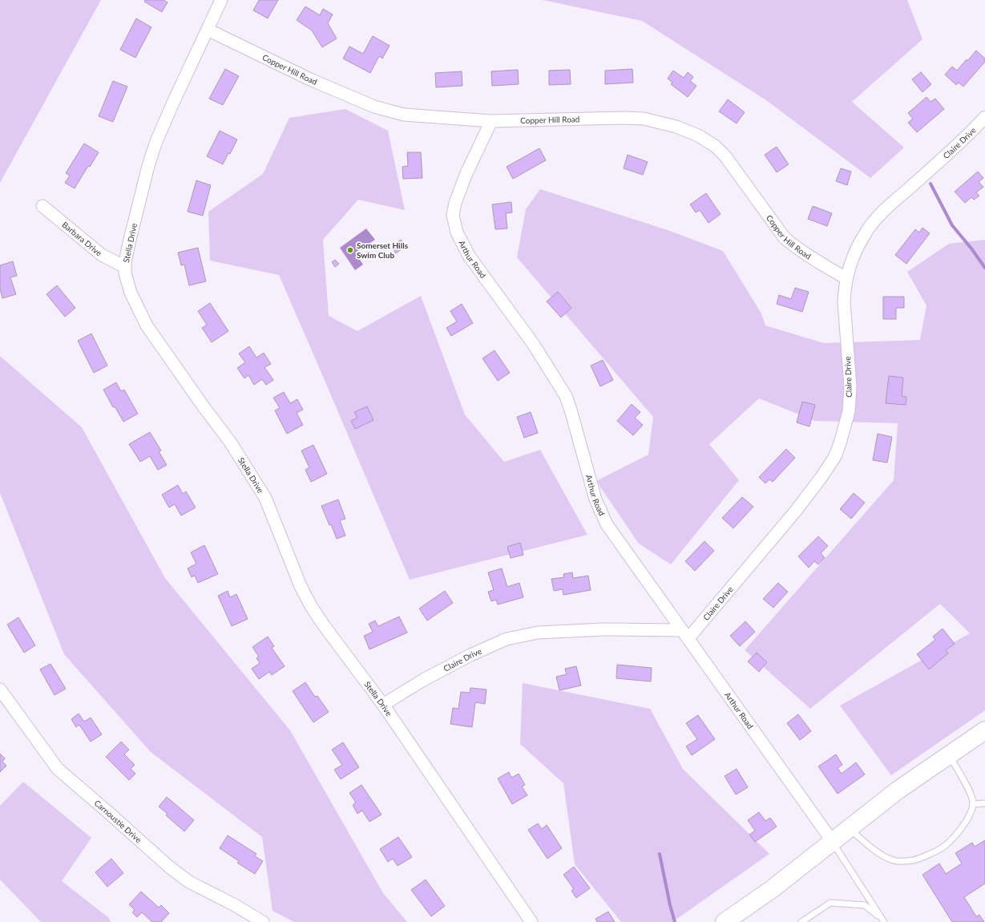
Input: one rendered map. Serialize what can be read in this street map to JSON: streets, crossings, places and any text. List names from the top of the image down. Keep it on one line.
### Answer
{"streets":{"street":["Copper Hill Road","Claire Drive","Barbara Drive","Stella Drive","Arthur Road","Carnoustie Drive"]},"crossings":[["Copper Hill Road","Claire Drive"],["Copper Hill Road","Stella Drive"],["Copper Hill Road","Arthur Road"],["Claire Drive","Stella Drive"],["Claire Drive","Arthur Road"],["Barbara Drive","Stella Drive"]],"places":["Somerset Hills Swim Club"]}
